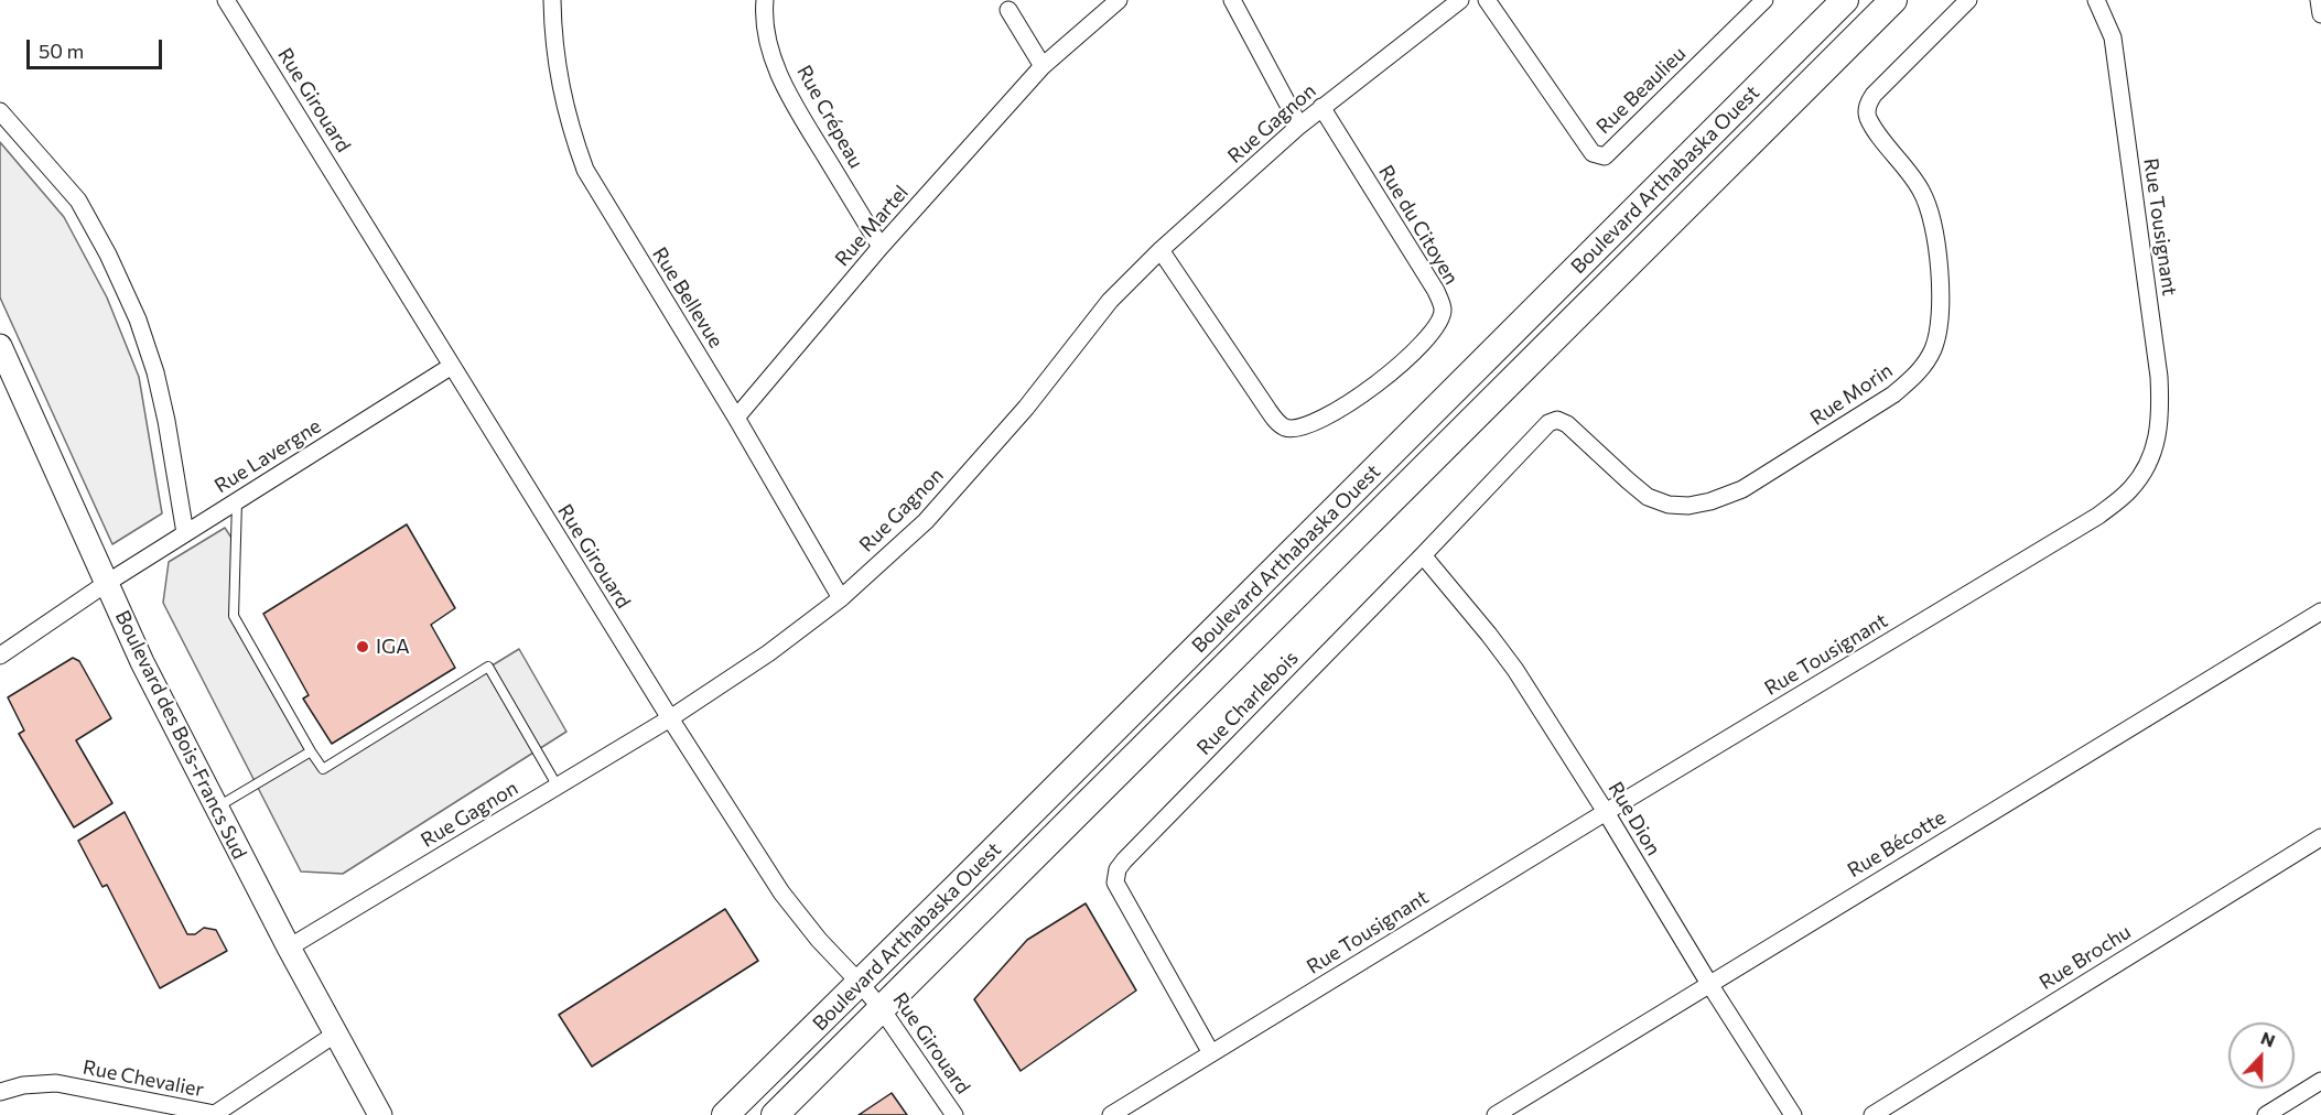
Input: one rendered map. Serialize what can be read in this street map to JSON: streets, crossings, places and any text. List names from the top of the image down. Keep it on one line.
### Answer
{"streets":{"main road":["Boulevard Arthabaska Ouest"],"street":["Rue Beaulieu","Rue Girouard","Rue Crépeau","Rue Gagnon","Rue du Citoyen","Rue Martel","Rue Tousignant","Rue Bellevue","Rue Morin","Rue Lavergne","Rue Charlebois","Boulevard des Bois-Francs Sud","Rue Dion","Rue Bécotte","Rue Brochu","Rue Chevalier"]},"crossings":[["Rue Girouard","Rue Gagnon"],["Rue Girouard","Boulevard Arthabaska Ouest"],["Rue Girouard","Rue Lavergne"],["Rue Crépeau","Rue Martel"],["Rue Gagnon","Rue du Citoyen"],["Rue Gagnon","Rue Bellevue"],["Rue Gagnon","Boulevard des Bois-Francs Sud"],["Rue Martel","Rue Bellevue"],["Rue Tousignant","Rue Charlebois"],["Rue Tousignant","Rue Dion"],["Rue Morin","Rue Charlebois"],["Rue Lavergne","Boulevard des Bois-Francs Sud"],["Rue Charlebois","Rue Dion"],["Boulevard des Bois-Francs Sud","Rue Chevalier"],["Rue Dion","Rue Bécotte"]],"places":["IGA"],"scale_bar":"50 m","north":"top"}
